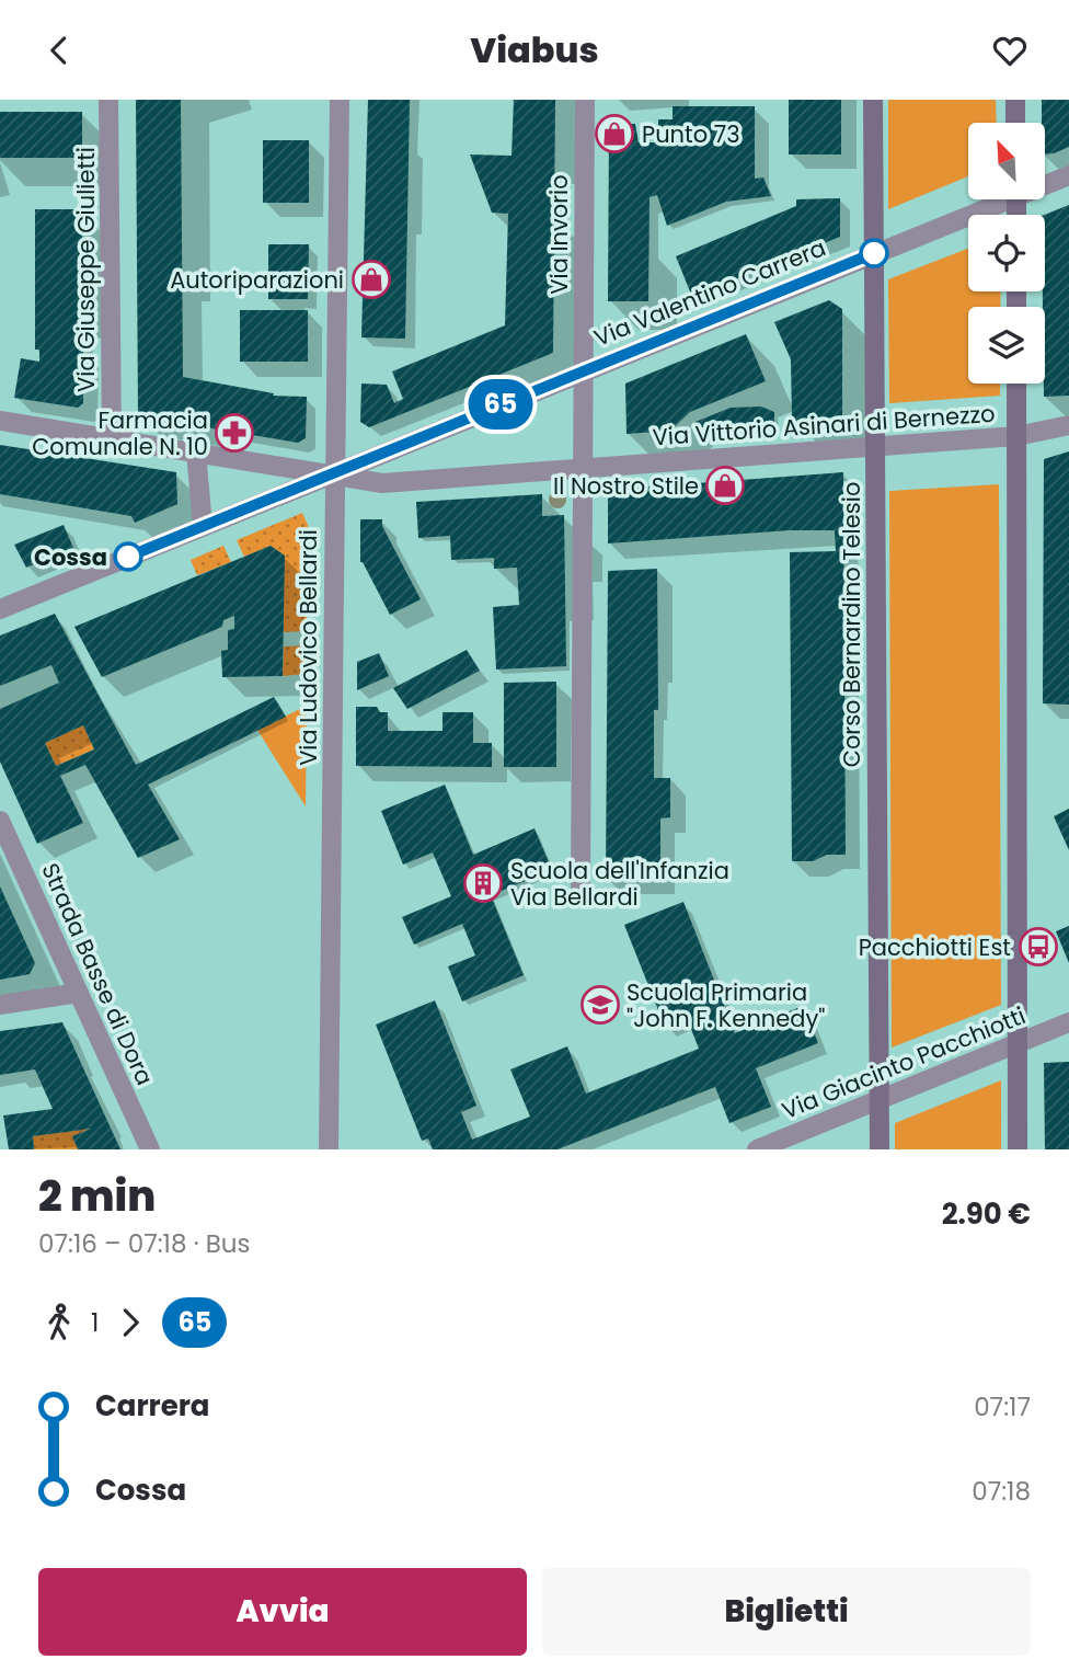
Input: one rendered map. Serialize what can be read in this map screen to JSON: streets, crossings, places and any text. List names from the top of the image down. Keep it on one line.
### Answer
{"streets":{"street":["Via Invorio","Via Giuseppe Giulietti","Via Valentino Carrera","Via Vittorio Asinari di Bernezzo","Corso Bernardino Telesio","Via Ludovico Bellardi","Strada Basse di Dora","Via Giacinto Pacchiotti"]},"crossings":[["Via Invorio","Via Valentino Carrera"],["Via Giuseppe Giulietti","Via Vittorio Asinari di Bernezzo"],["Via Valentino Carrera","Via Vittorio Asinari di Bernezzo"],["Via Valentino Carrera","Corso Bernardino Telesio"],["Via Valentino Carrera","Via Ludovico Bellardi"],["Via Vittorio Asinari di Bernezzo","Corso Bernardino Telesio"],["Via Vittorio Asinari di Bernezzo","Via Ludovico Bellardi"],["Corso Bernardino Telesio","Via Giacinto Pacchiotti"]],"places":{"shop":["Punto 73","Autoriparazioni","Il Nostro Stile"],"pharmacy":["Farmacia Comunale N. 10"],"other":["Cossa"],"building":["Scuola dell'Infanzia Via Bellardi"],"bus stop":["Pacchiotti Est"],"school or university":["Scuola Primaria \"John F. Kennedy\""]},"lines":["bus line 65"],"north":"top left","page":{"header":"Viabus","on_map":"65","heading":["2 min","07:16 – 07:18 · Bus","2.90 €"],"legs":["1","65"],"list":[{"name":"Carrera","value":"07:17"},{"name":"Cossa","value":"07:18"}],"buttons":["Avvia","Biglietti"]}}
